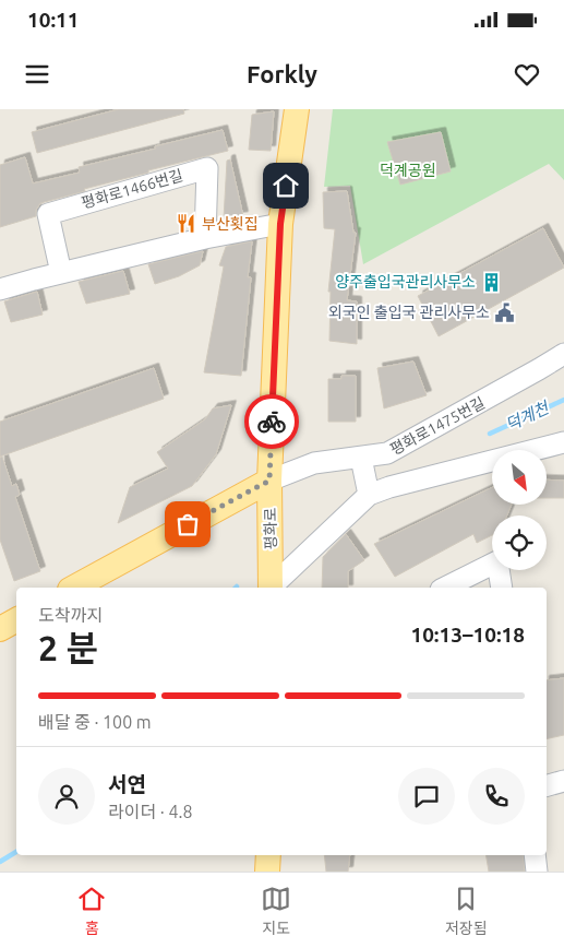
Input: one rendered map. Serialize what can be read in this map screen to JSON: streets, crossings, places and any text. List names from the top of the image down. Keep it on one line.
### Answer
{"streets":{"main road":["평화로"],"street":["평화로1466번길","평화로1475번길"]},"crossings":[["평화로1475번길","평화로"]],"water":["덕계천"],"parks":["덕계공원"],"places":{"restaurant":["부산횟집"],"building":["양주출입국관리사무소"],"public building":["외국인 출입국 관리사무소"]},"north":"bottom right","page":{"status":"10:11","header":"Forkly","heading":["2 분","도착까지","10:13–10:18"],"panel":["서연","라이더 · 4.8"],"bar":"배달 중 · 100 m","tabs":["홈","지도","저장됨"]}}
